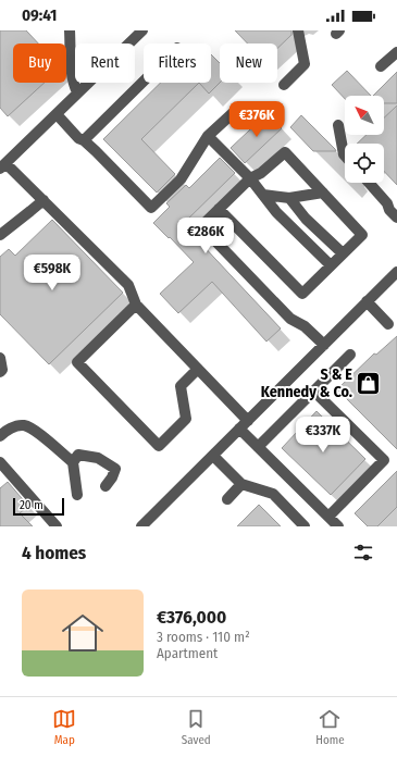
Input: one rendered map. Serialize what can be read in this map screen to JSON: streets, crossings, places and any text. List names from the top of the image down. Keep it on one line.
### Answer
{"places":{"shop":["S & E Kennedy & Co."]},"scale_bar":"20 m","north":"top left","page":{"status":"09:41","chip":["Buy","Rent","Filters","New"],"price":["€376K","€286K","€598K","€337K"],"scale":"20 m","heading":"4 homes","list":[{"name":"€376,000","note":"3 rooms · 110 m² · Apartment"}],"tabs":["Map","Saved","Home"]}}
